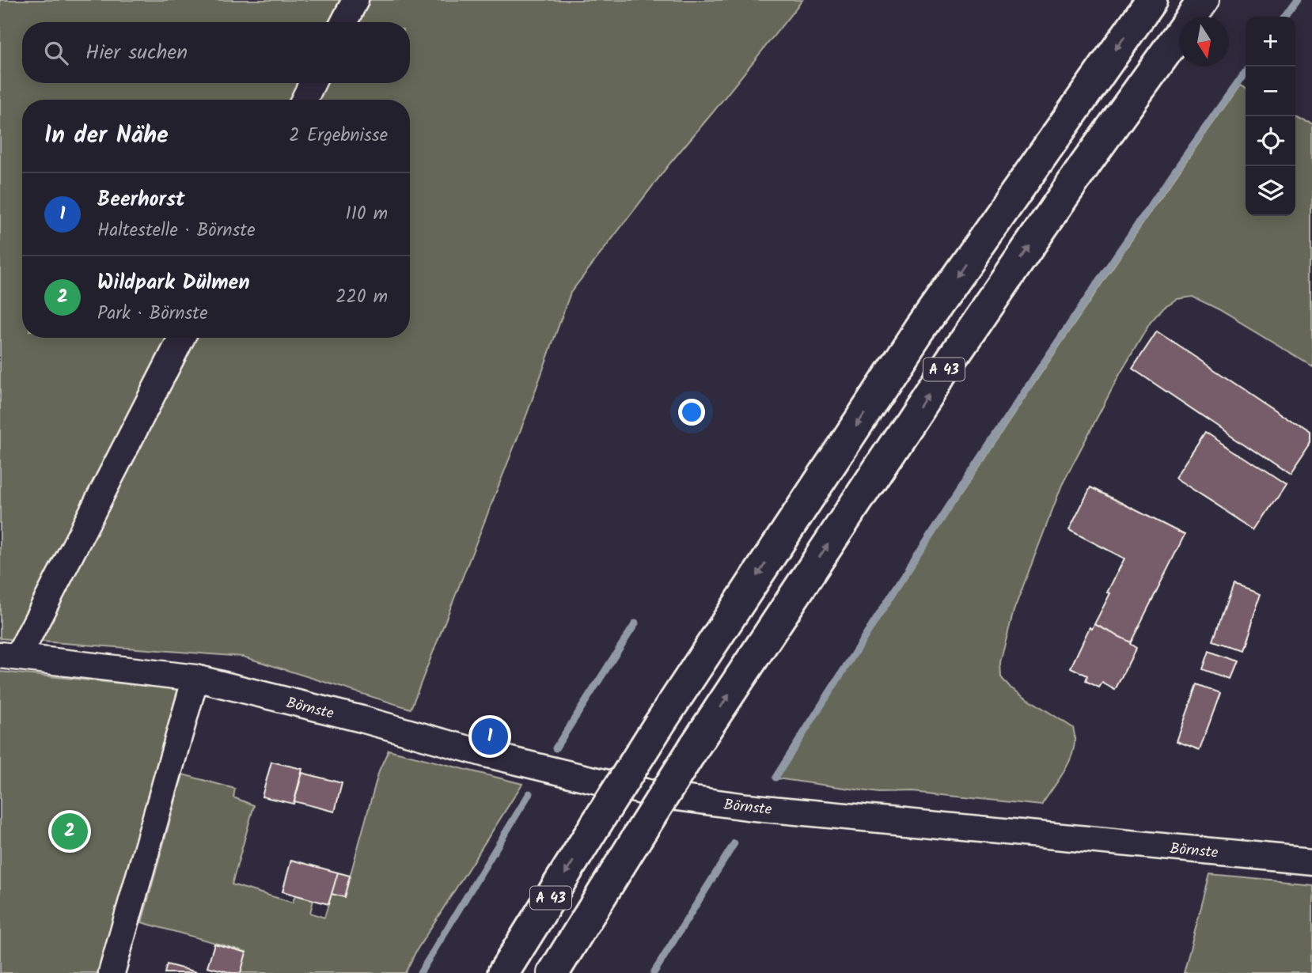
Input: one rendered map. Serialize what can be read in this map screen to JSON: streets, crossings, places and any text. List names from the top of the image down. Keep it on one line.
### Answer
{"streets":{"highway":["A 43"],"street":["Börnste"]},"north":"bottom","page":{"map_buttons":["+","−"],"search":"Hier suchen","heading":["In der Nähe","2 Ergebnisse"],"list":[{"mark":"1","name":"Beerhorst","note":"Haltestelle · Börnste","value":"110 m"},{"mark":"2","name":"Wildpark Dülmen","note":"Park · Börnste","value":"220 m"}],"pins":["1","2"]}}
